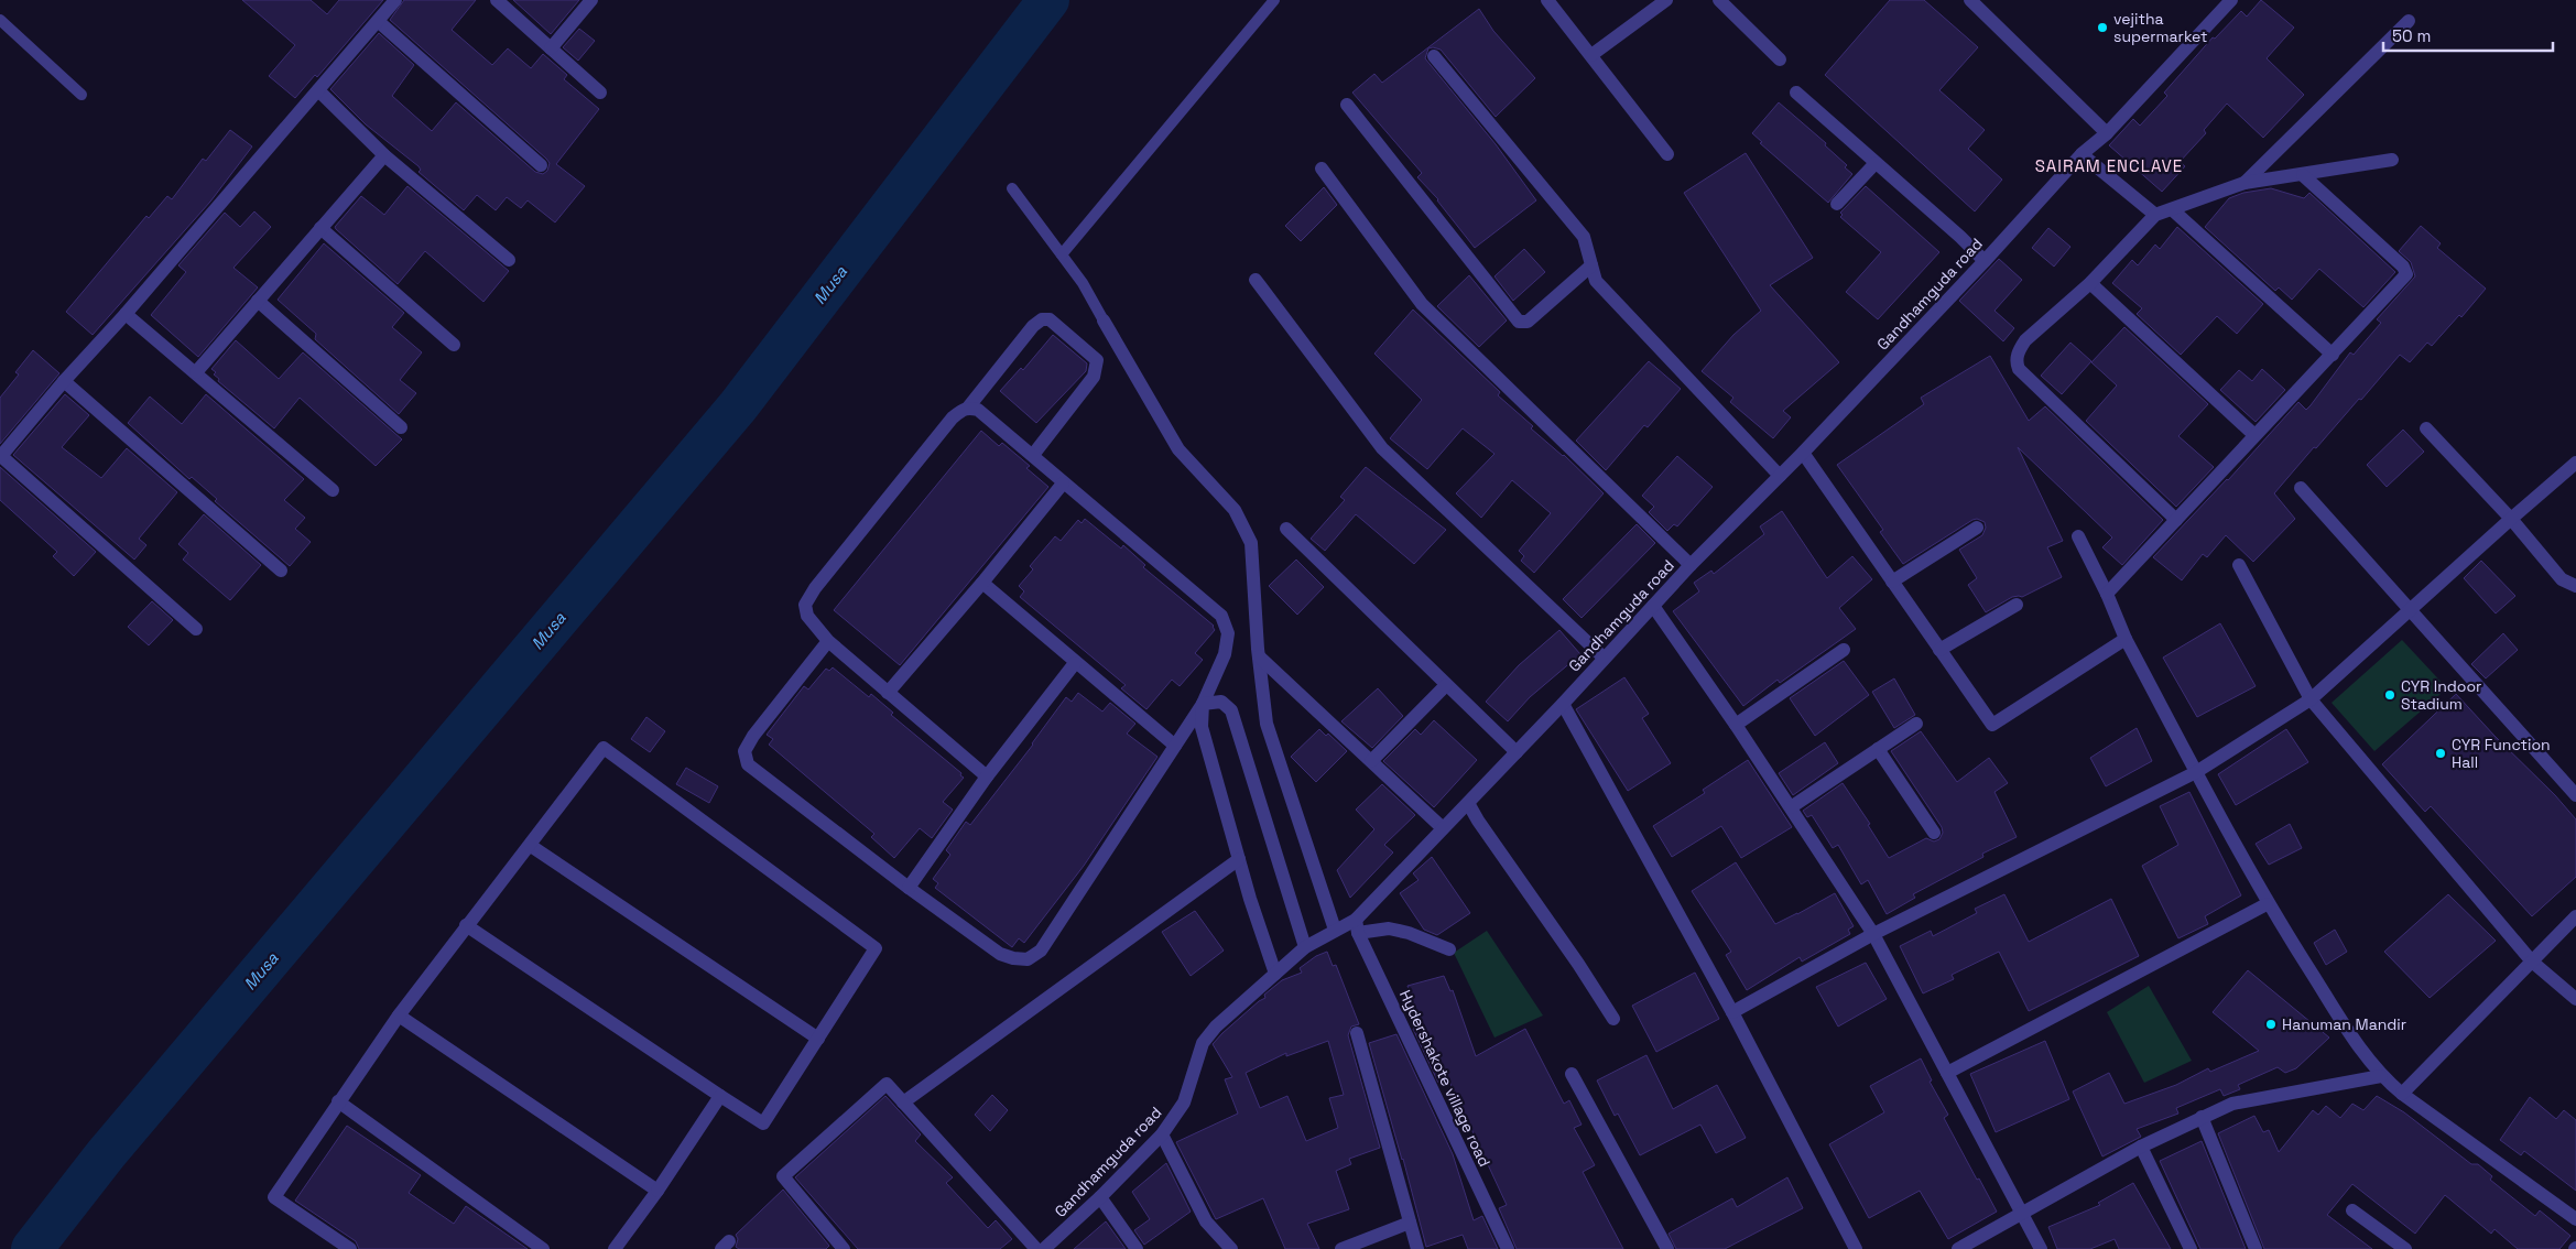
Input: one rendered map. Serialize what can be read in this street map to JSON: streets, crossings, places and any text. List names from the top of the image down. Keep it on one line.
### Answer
{"streets":{"street":["Gandhamguda road","Hydershakote village road"]},"crossings":[["Gandhamguda road","Hydershakote village road"]],"districts":["SAIRAM ENCLAVE"],"water":["Musa"],"places":["vejitha supermarket","CYR Indoor Stadium","CYR Function Hall","Hanuman Mandir"],"scale_bar":"50 m"}
